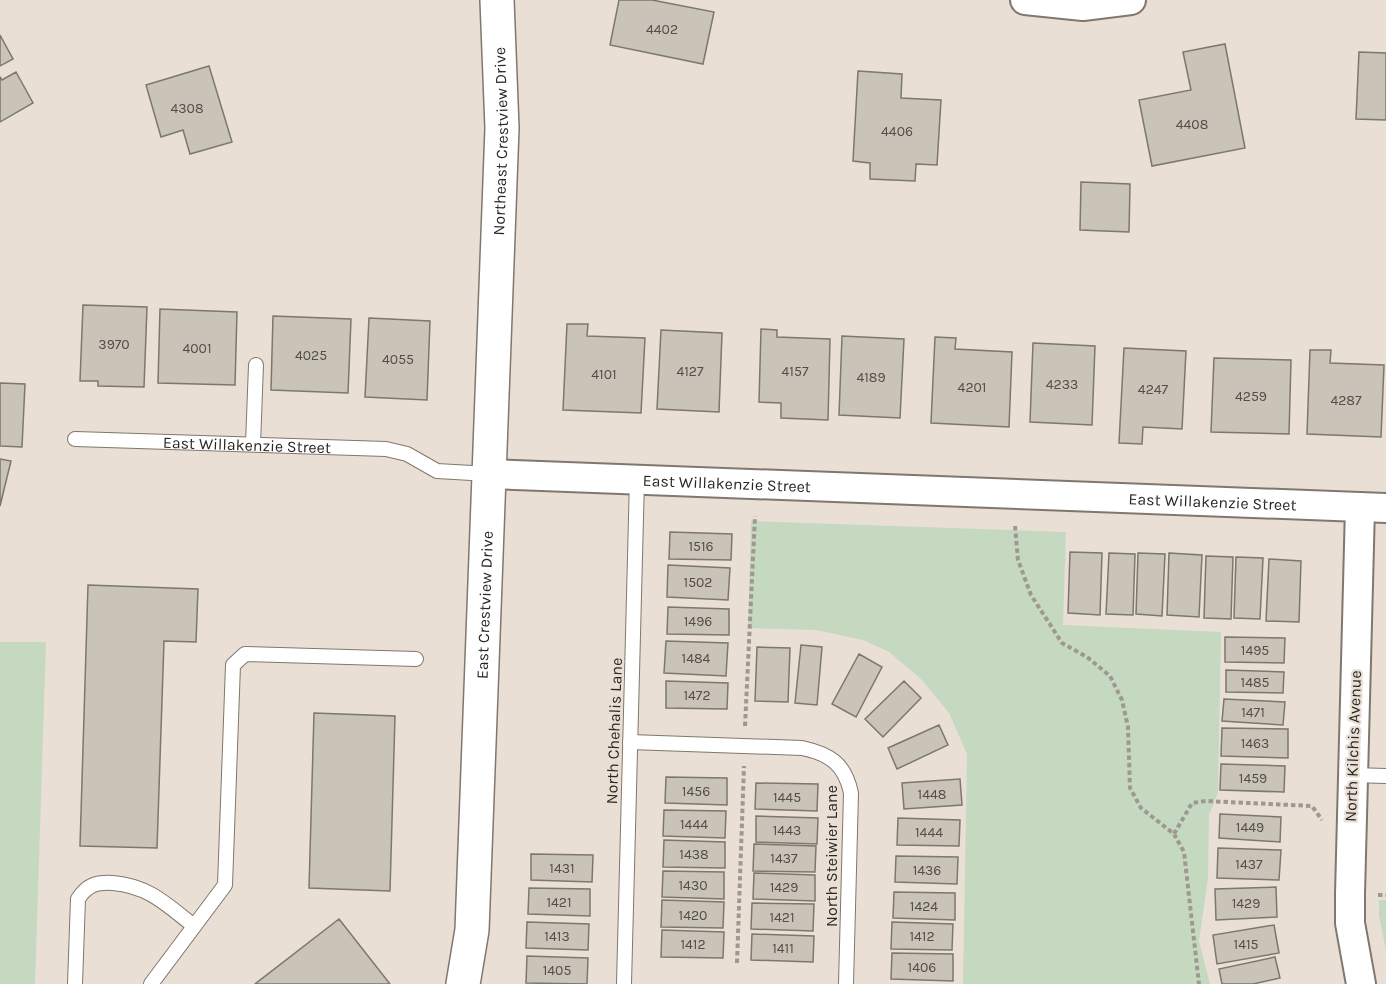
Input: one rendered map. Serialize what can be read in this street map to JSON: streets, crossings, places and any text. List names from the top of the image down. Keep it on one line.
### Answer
{"streets":{"street":["Northeast Crestview Drive","East Willakenzie Street","East Crestview Drive","North Kilchis Avenue"],"lane":["North Chehalis Lane","North Steiwier Lane"]},"crossings":[["Northeast Crestview Drive","East Crestview Drive"],["East Willakenzie Street","East Crestview Drive"],["East Willakenzie Street","North Chehalis Lane"],["East Willakenzie Street","North Kilchis Avenue"],["North Chehalis Lane","North Steiwier Lane"]],"house_numbers":["4402","4308","4408","4406","3970","4001","4025","4055","4127","4157","4101","4189","4233","4201","4247","4259","4287","1516","1502","1496","1495","1484","1485","1472","1471","1463","1459","1456","1448","1445","1444","1449","1443","1444","1438","1437","1437","1431","1436","1430","1429","1421","1429","1424","1420","1421","1413","1412","1412","1415","1411","1406","1405"]}
